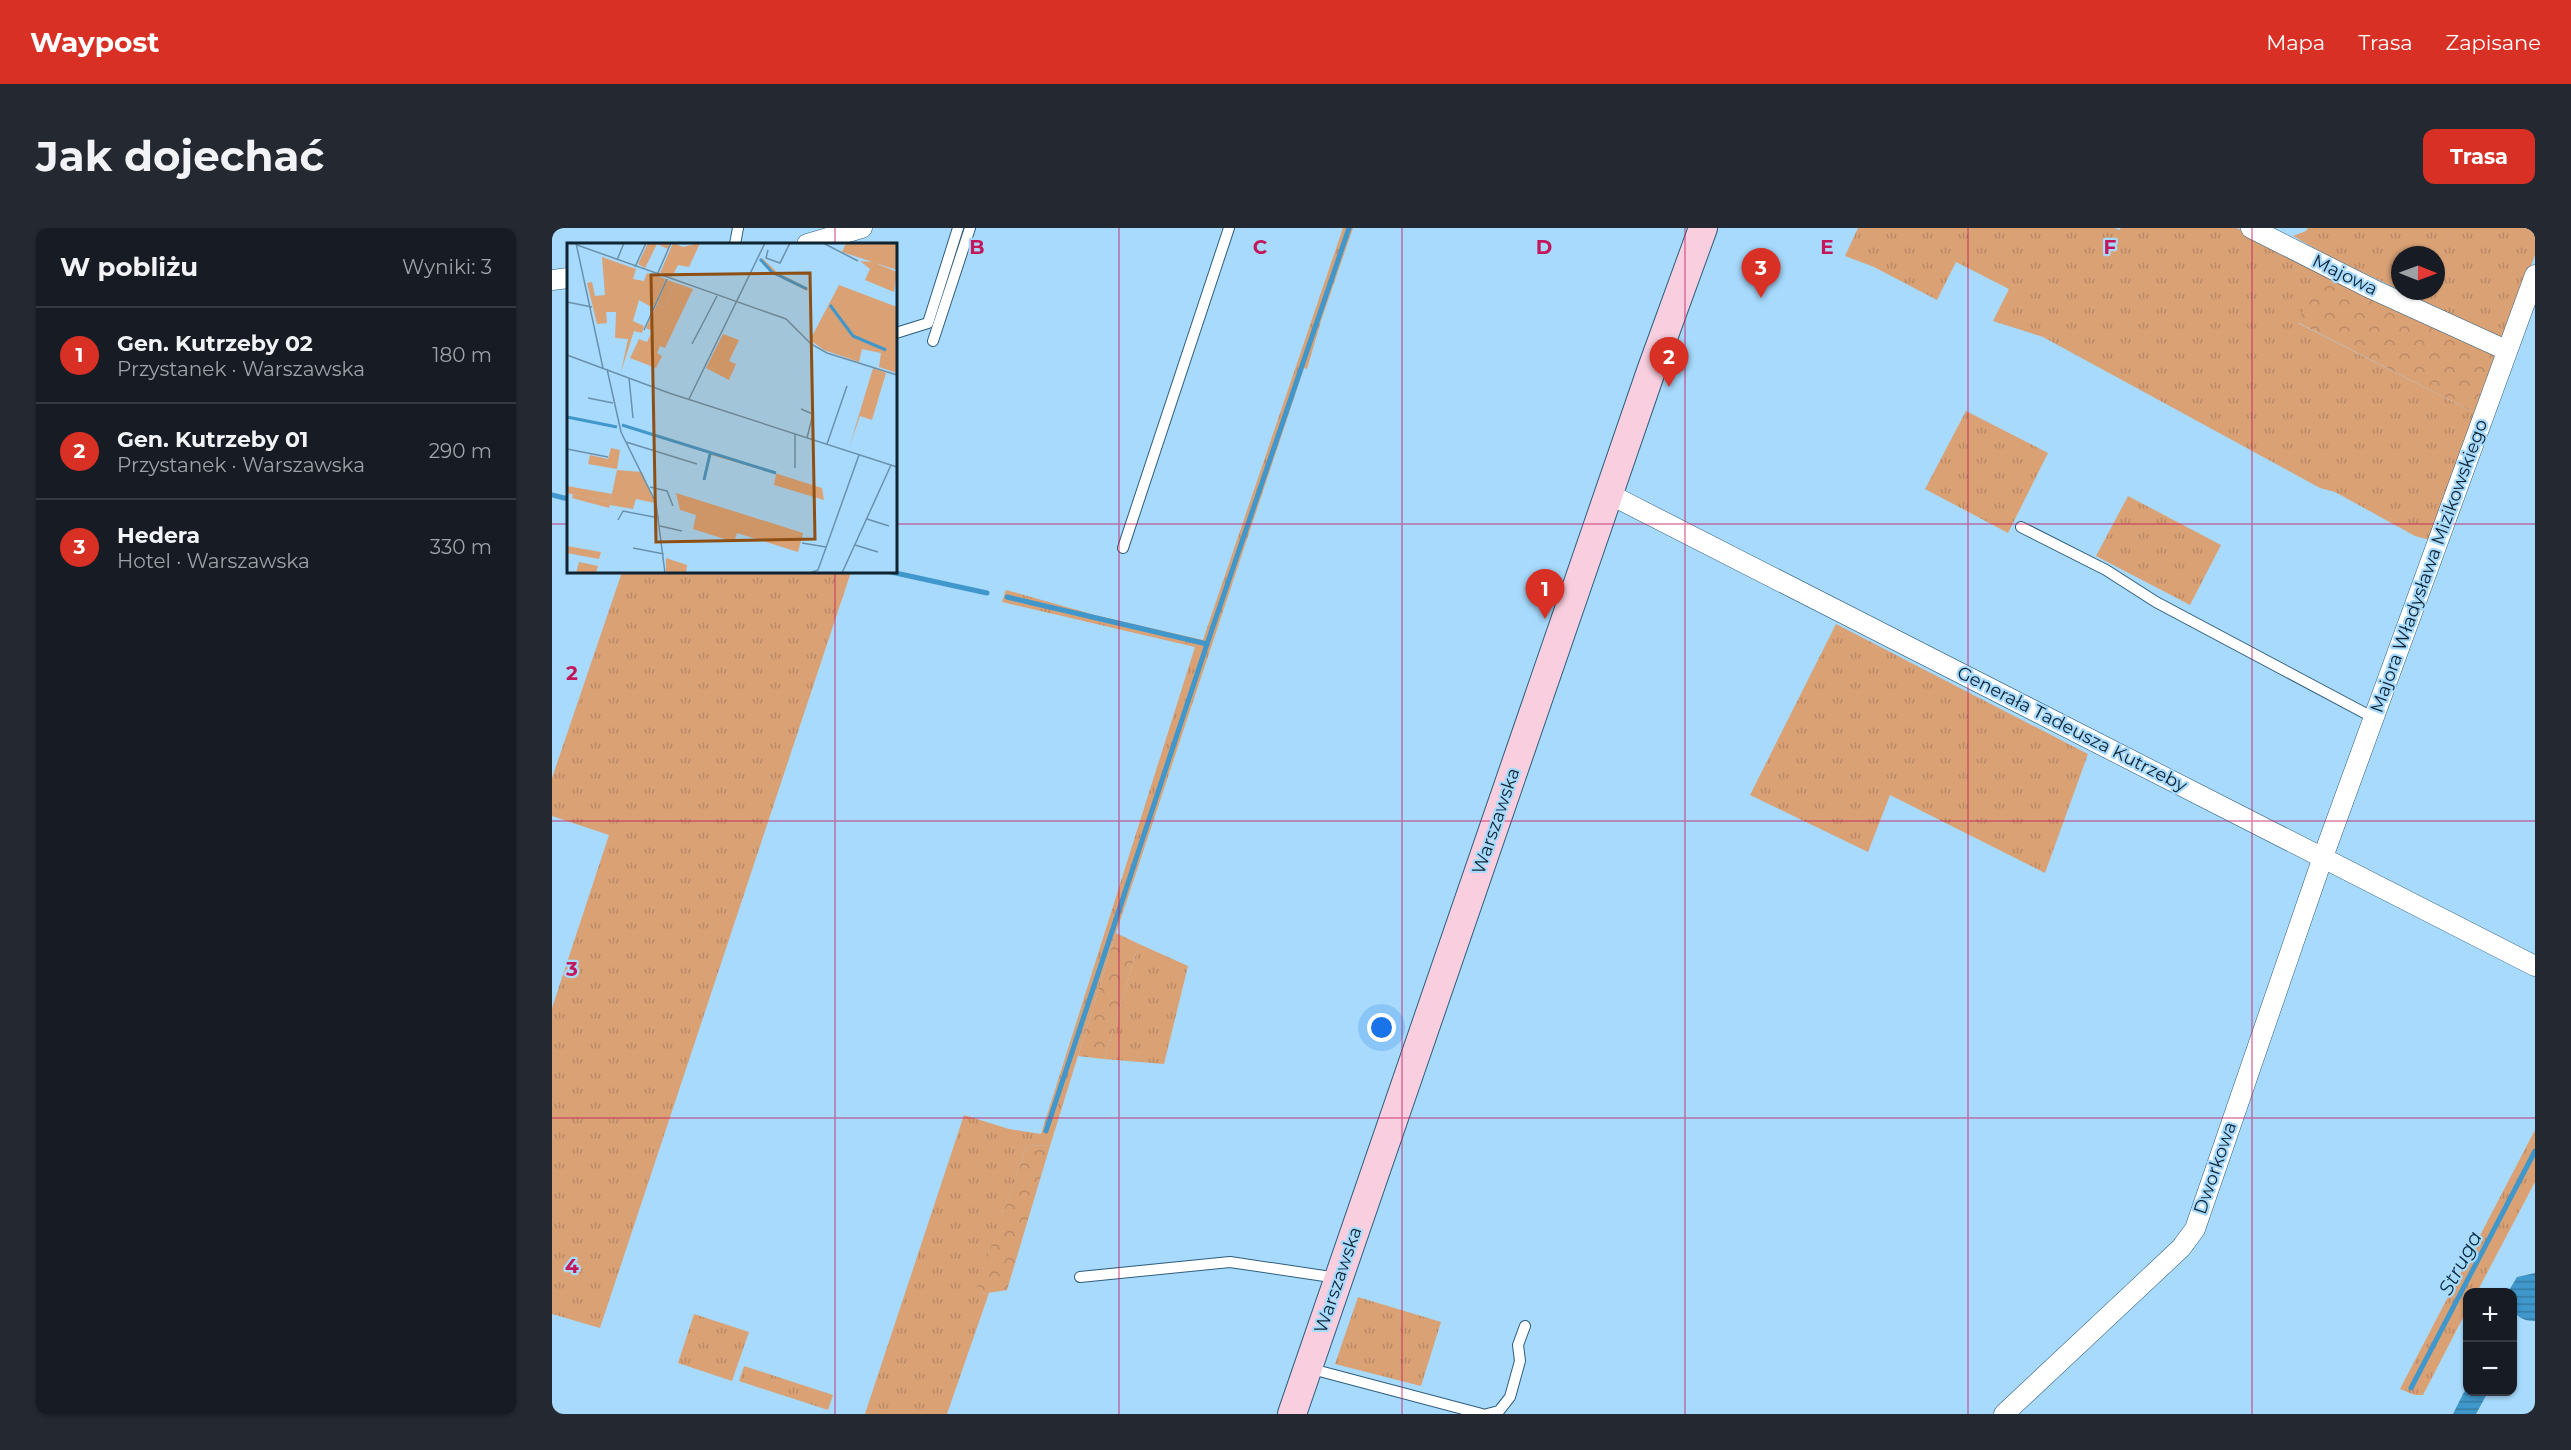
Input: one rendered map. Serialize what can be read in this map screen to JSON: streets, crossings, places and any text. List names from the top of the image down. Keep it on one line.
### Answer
{"streets":{"main road":["Warszawska"],"street":["Majowa","Majora Władysława Mizikowskiego","Generała Tadeusza Kutrzeby","Dworkowa"]},"crossings":[["Majowa","Majora Władysława Mizikowskiego"],["Majora Władysława Mizikowskiego","Generała Tadeusza Kutrzeby"],["Majora Władysława Mizikowskiego","Dworkowa"],["Generała Tadeusza Kutrzeby","Warszawska"],["Generała Tadeusza Kutrzeby","Dworkowa"]],"water":["Struga"],"north":"right","page":{"header":"Waypost","nav":["Mapa","Trasa","Zapisane"],"buttons":"Trasa","title":"Jak dojechać","heading":["W pobliżu","Wyniki: 3"],"pins":["3","2","1"],"list":[{"mark":"1","name":"Gen. Kutrzeby 02","note":"Przystanek · Warszawska","value":"180 m"},{"mark":"2","name":"Gen. Kutrzeby 01","note":"Przystanek · Warszawska","value":"290 m"},{"mark":"3","name":"Hedera","note":"Hotel · Warszawska","value":"330 m"}],"map_buttons":["+","−"]},"grid":{"columns":["B","C","D","E","F"],"rows":["2","3","4"]}}
